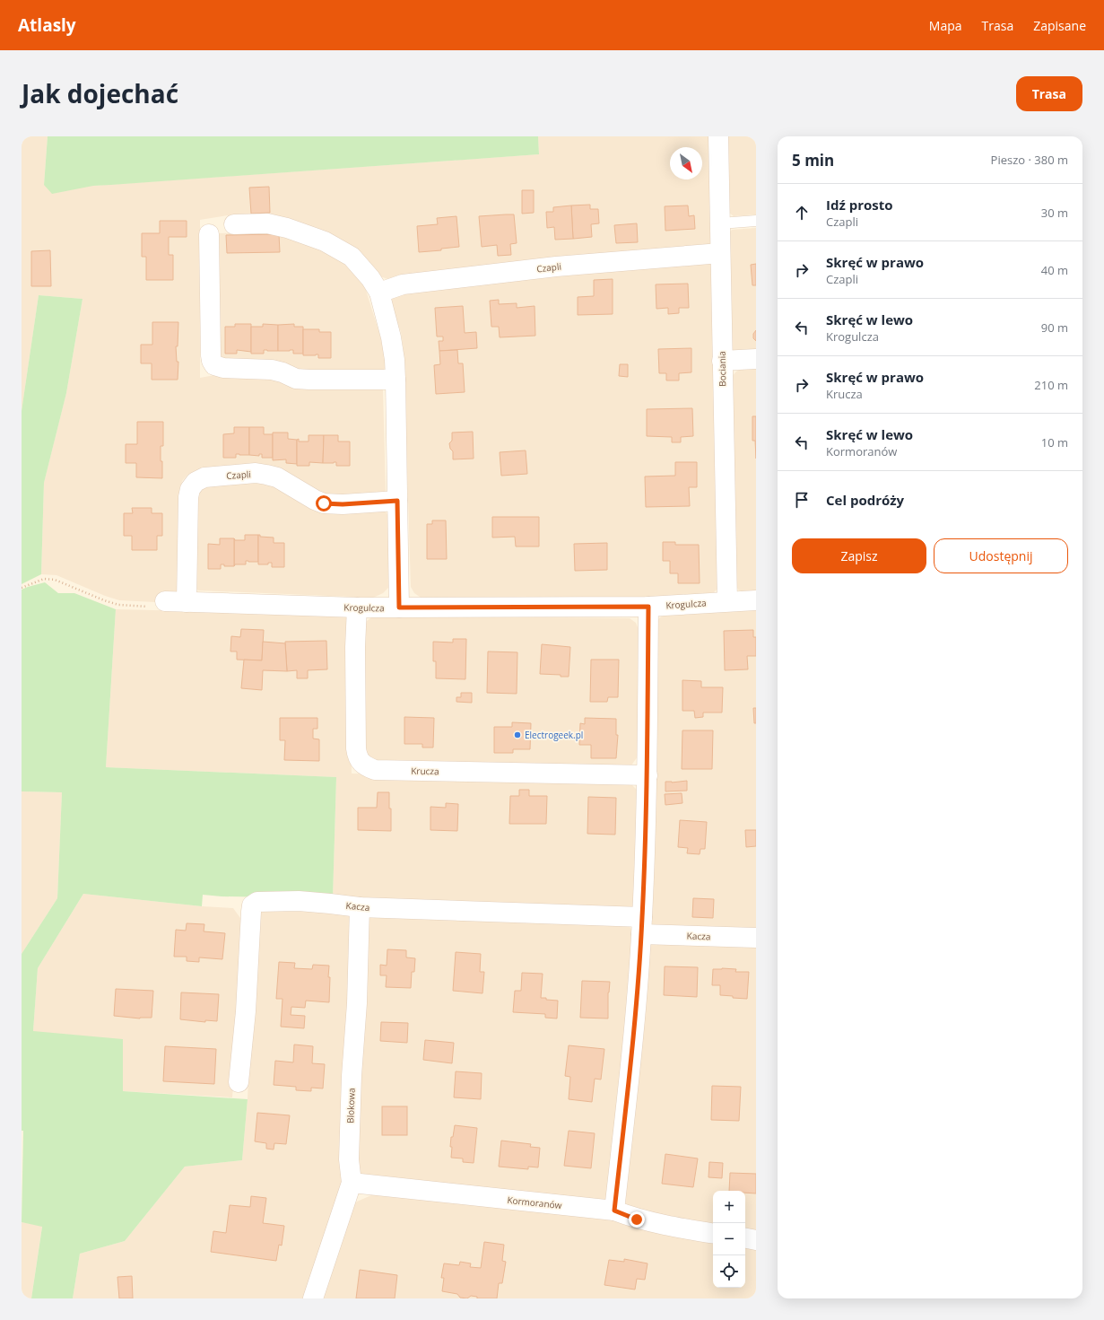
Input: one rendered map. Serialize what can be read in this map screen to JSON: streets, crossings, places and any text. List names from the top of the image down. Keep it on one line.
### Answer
{"streets":{"street":["Czapli","Bociania","Krogulcza","Krucza","Kacza","Blokowa","Kormoranów"]},"crossings":[["Czapli","Bociania"],["Czapli","Krogulcza"],["Bociania","Krogulcza"],["Krogulcza","Krucza"],["Kacza","Blokowa"],["Blokowa","Kormoranów"]],"places":["Electrogeek.pl"],"north":"bottom right","page":{"header":"Atlasly","nav":["Mapa","Trasa","Zapisane"],"title":"Jak dojechać","buttons":["Trasa",["Zapisz","Udostępnij"]],"heading":["5 min","Pieszo · 380 m"],"list":[["Idź prosto","Czapli","30 m"],["Skręć w prawo","Czapli","40 m"],["Skręć w lewo","Krogulcza","90 m"],["Skręć w prawo","Krucza","210 m"],["Skręć w lewo","Kormoranów","10 m"],"Cel podróży"],"map_buttons":["+","−"]}}
